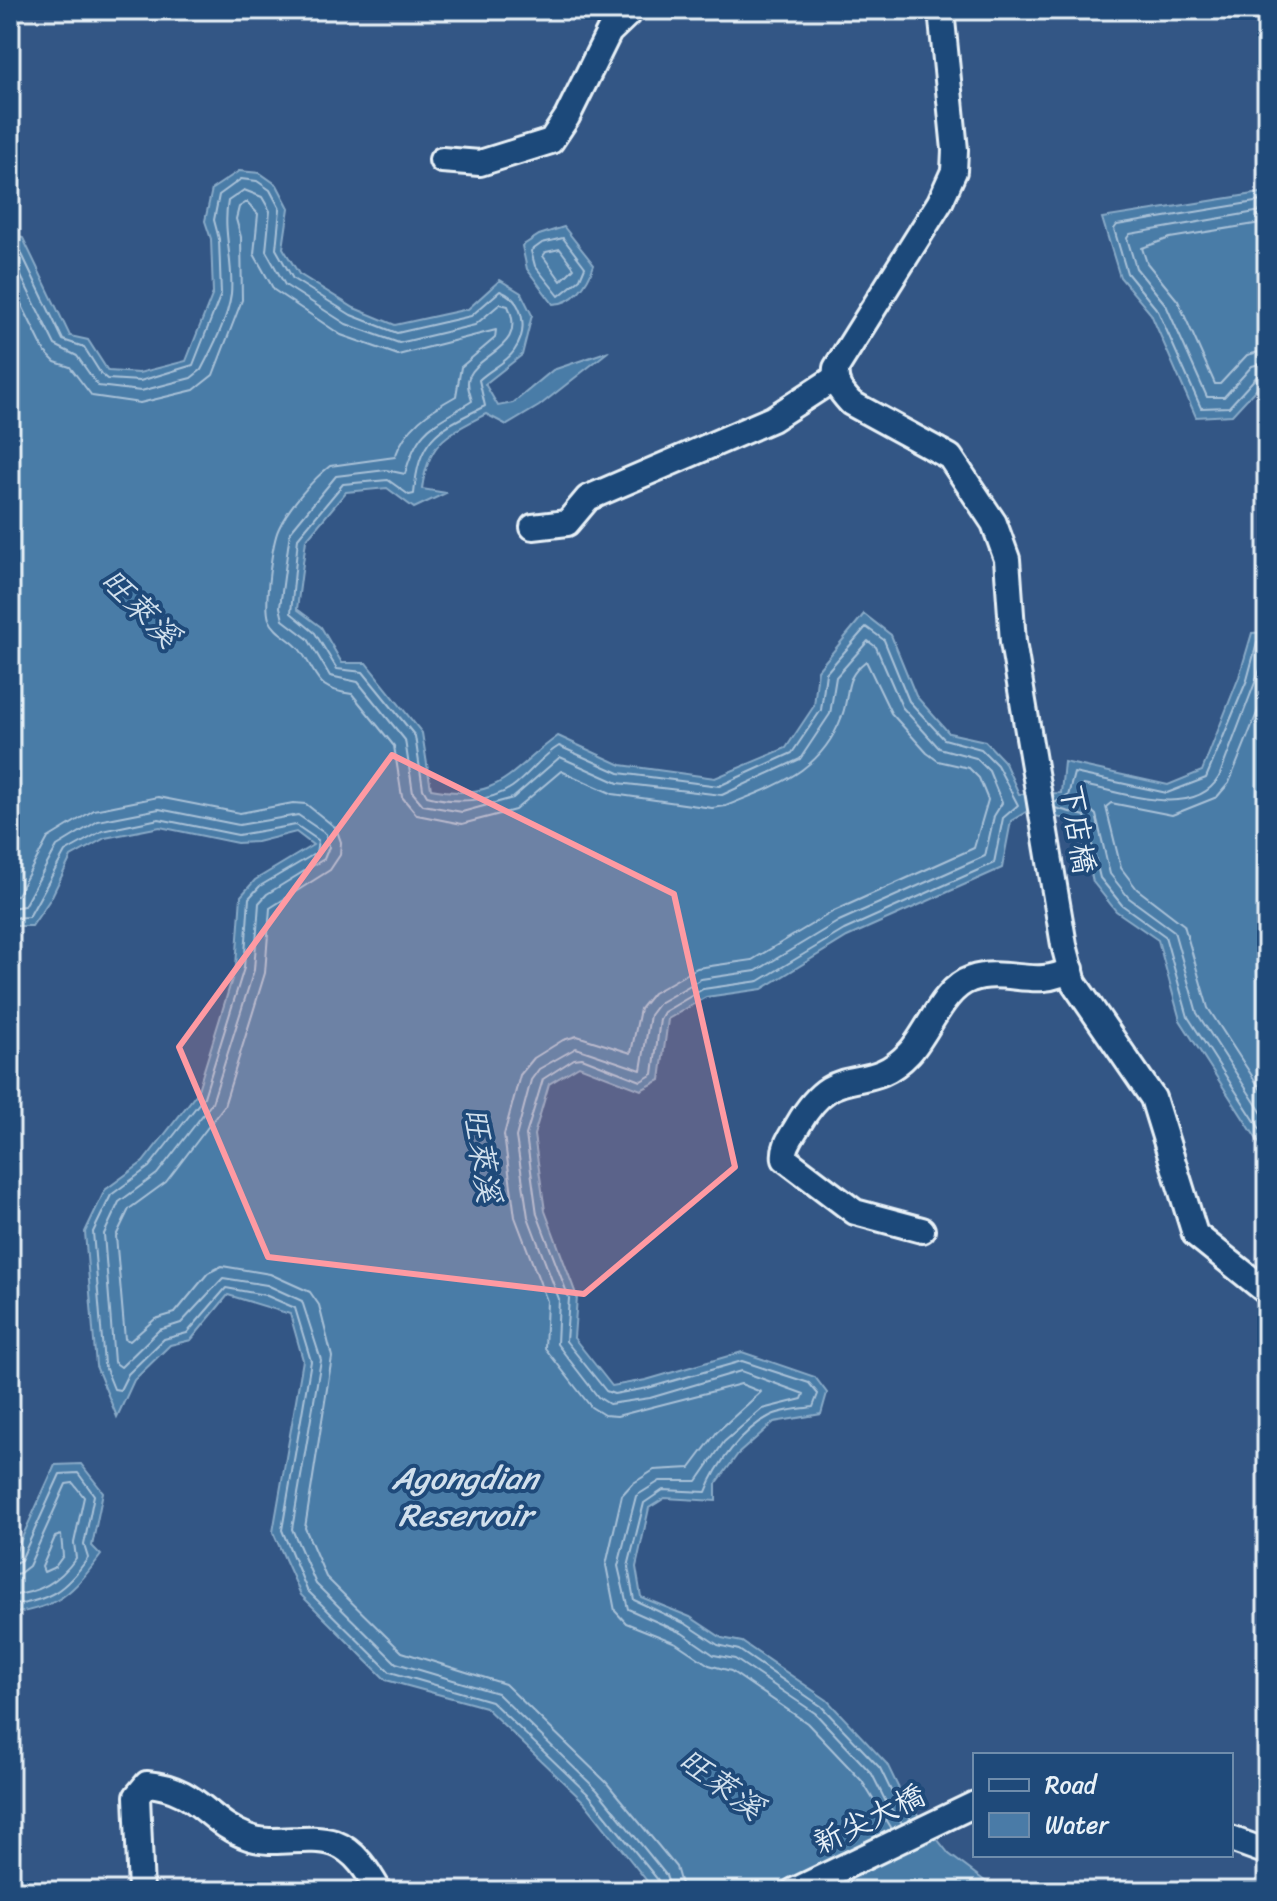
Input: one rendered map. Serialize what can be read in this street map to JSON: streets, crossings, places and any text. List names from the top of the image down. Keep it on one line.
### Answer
{"streets":{"street":["下店橋","新尖大橋"]},"water":["旺萊溪","Agongdian Reservoir"],"legend":["Road","Water"]}
